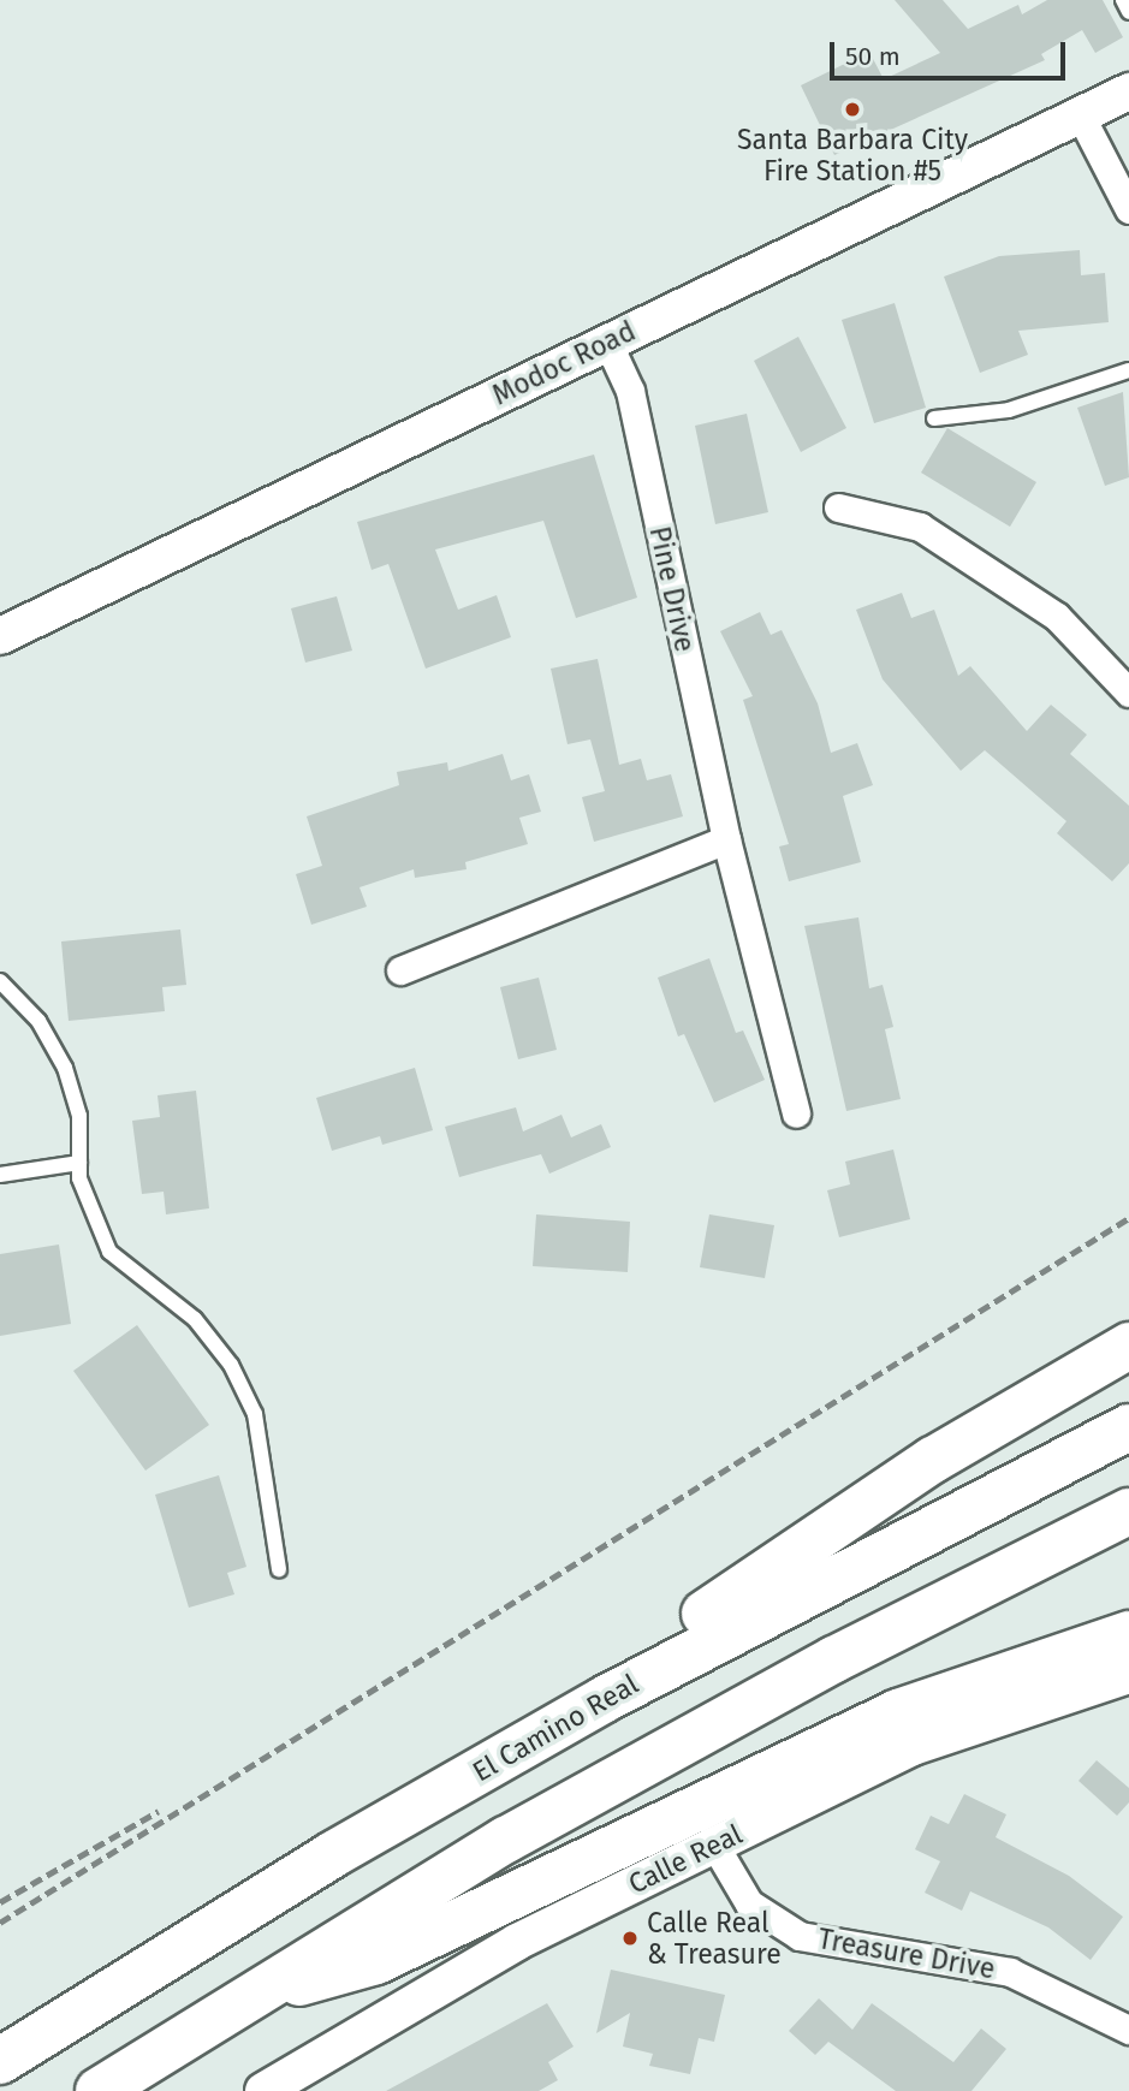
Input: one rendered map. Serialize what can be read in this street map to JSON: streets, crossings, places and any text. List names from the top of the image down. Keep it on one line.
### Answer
{"streets":{"highway":["El Camino Real"],"street":["Modoc Road","Pine Drive","Calle Real","Treasure Drive"]},"crossings":[["Modoc Road","Pine Drive"],["Calle Real","Treasure Drive"]],"places":["Santa Barbara City Fire Station #5","Calle Real & Treasure"],"scale_bar":"50 m"}
